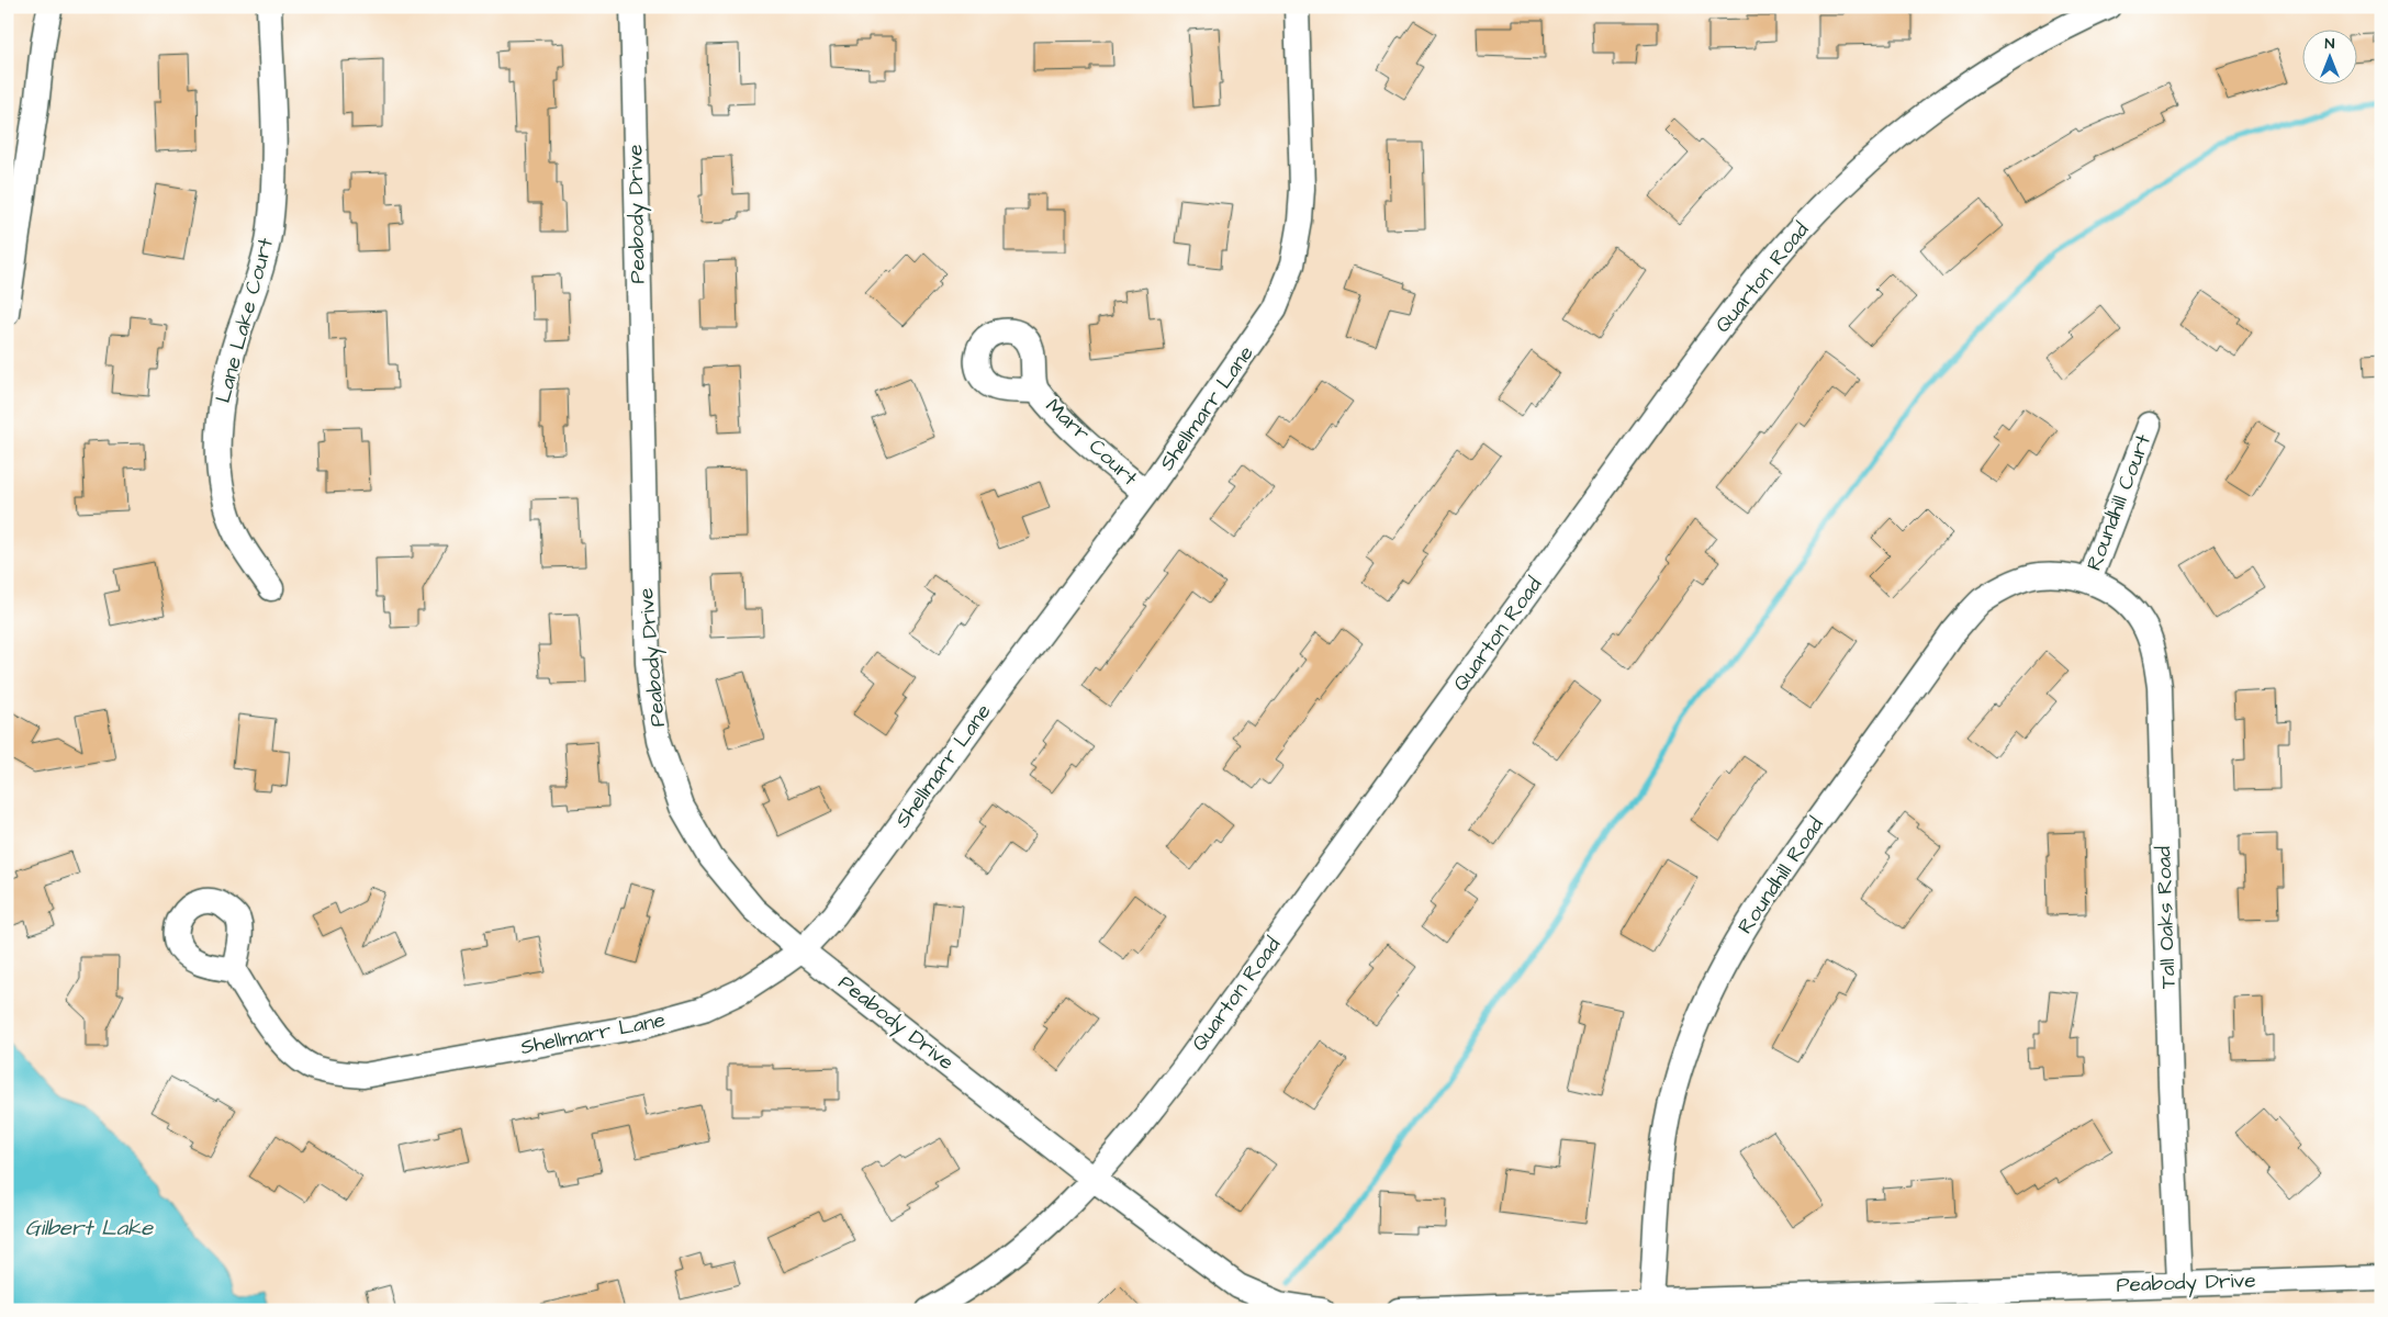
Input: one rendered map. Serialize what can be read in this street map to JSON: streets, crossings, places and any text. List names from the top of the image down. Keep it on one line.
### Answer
{"streets":{"street":["Peabody Drive","Quarton Road","Lane Lake Court","Shellmarr Lane","Marr Court","Roundhill Court","Roundhill Road","Tall Oaks Road"]},"crossings":[["Peabody Drive","Quarton Road"],["Peabody Drive","Shellmarr Lane"],["Peabody Drive","Roundhill Road"],["Peabody Drive","Tall Oaks Road"],["Shellmarr Lane","Marr Court"],["Roundhill Court","Roundhill Road"],["Roundhill Court","Tall Oaks Road"],["Roundhill Road","Tall Oaks Road"]],"water":["Gilbert Lake"],"north":"top"}
